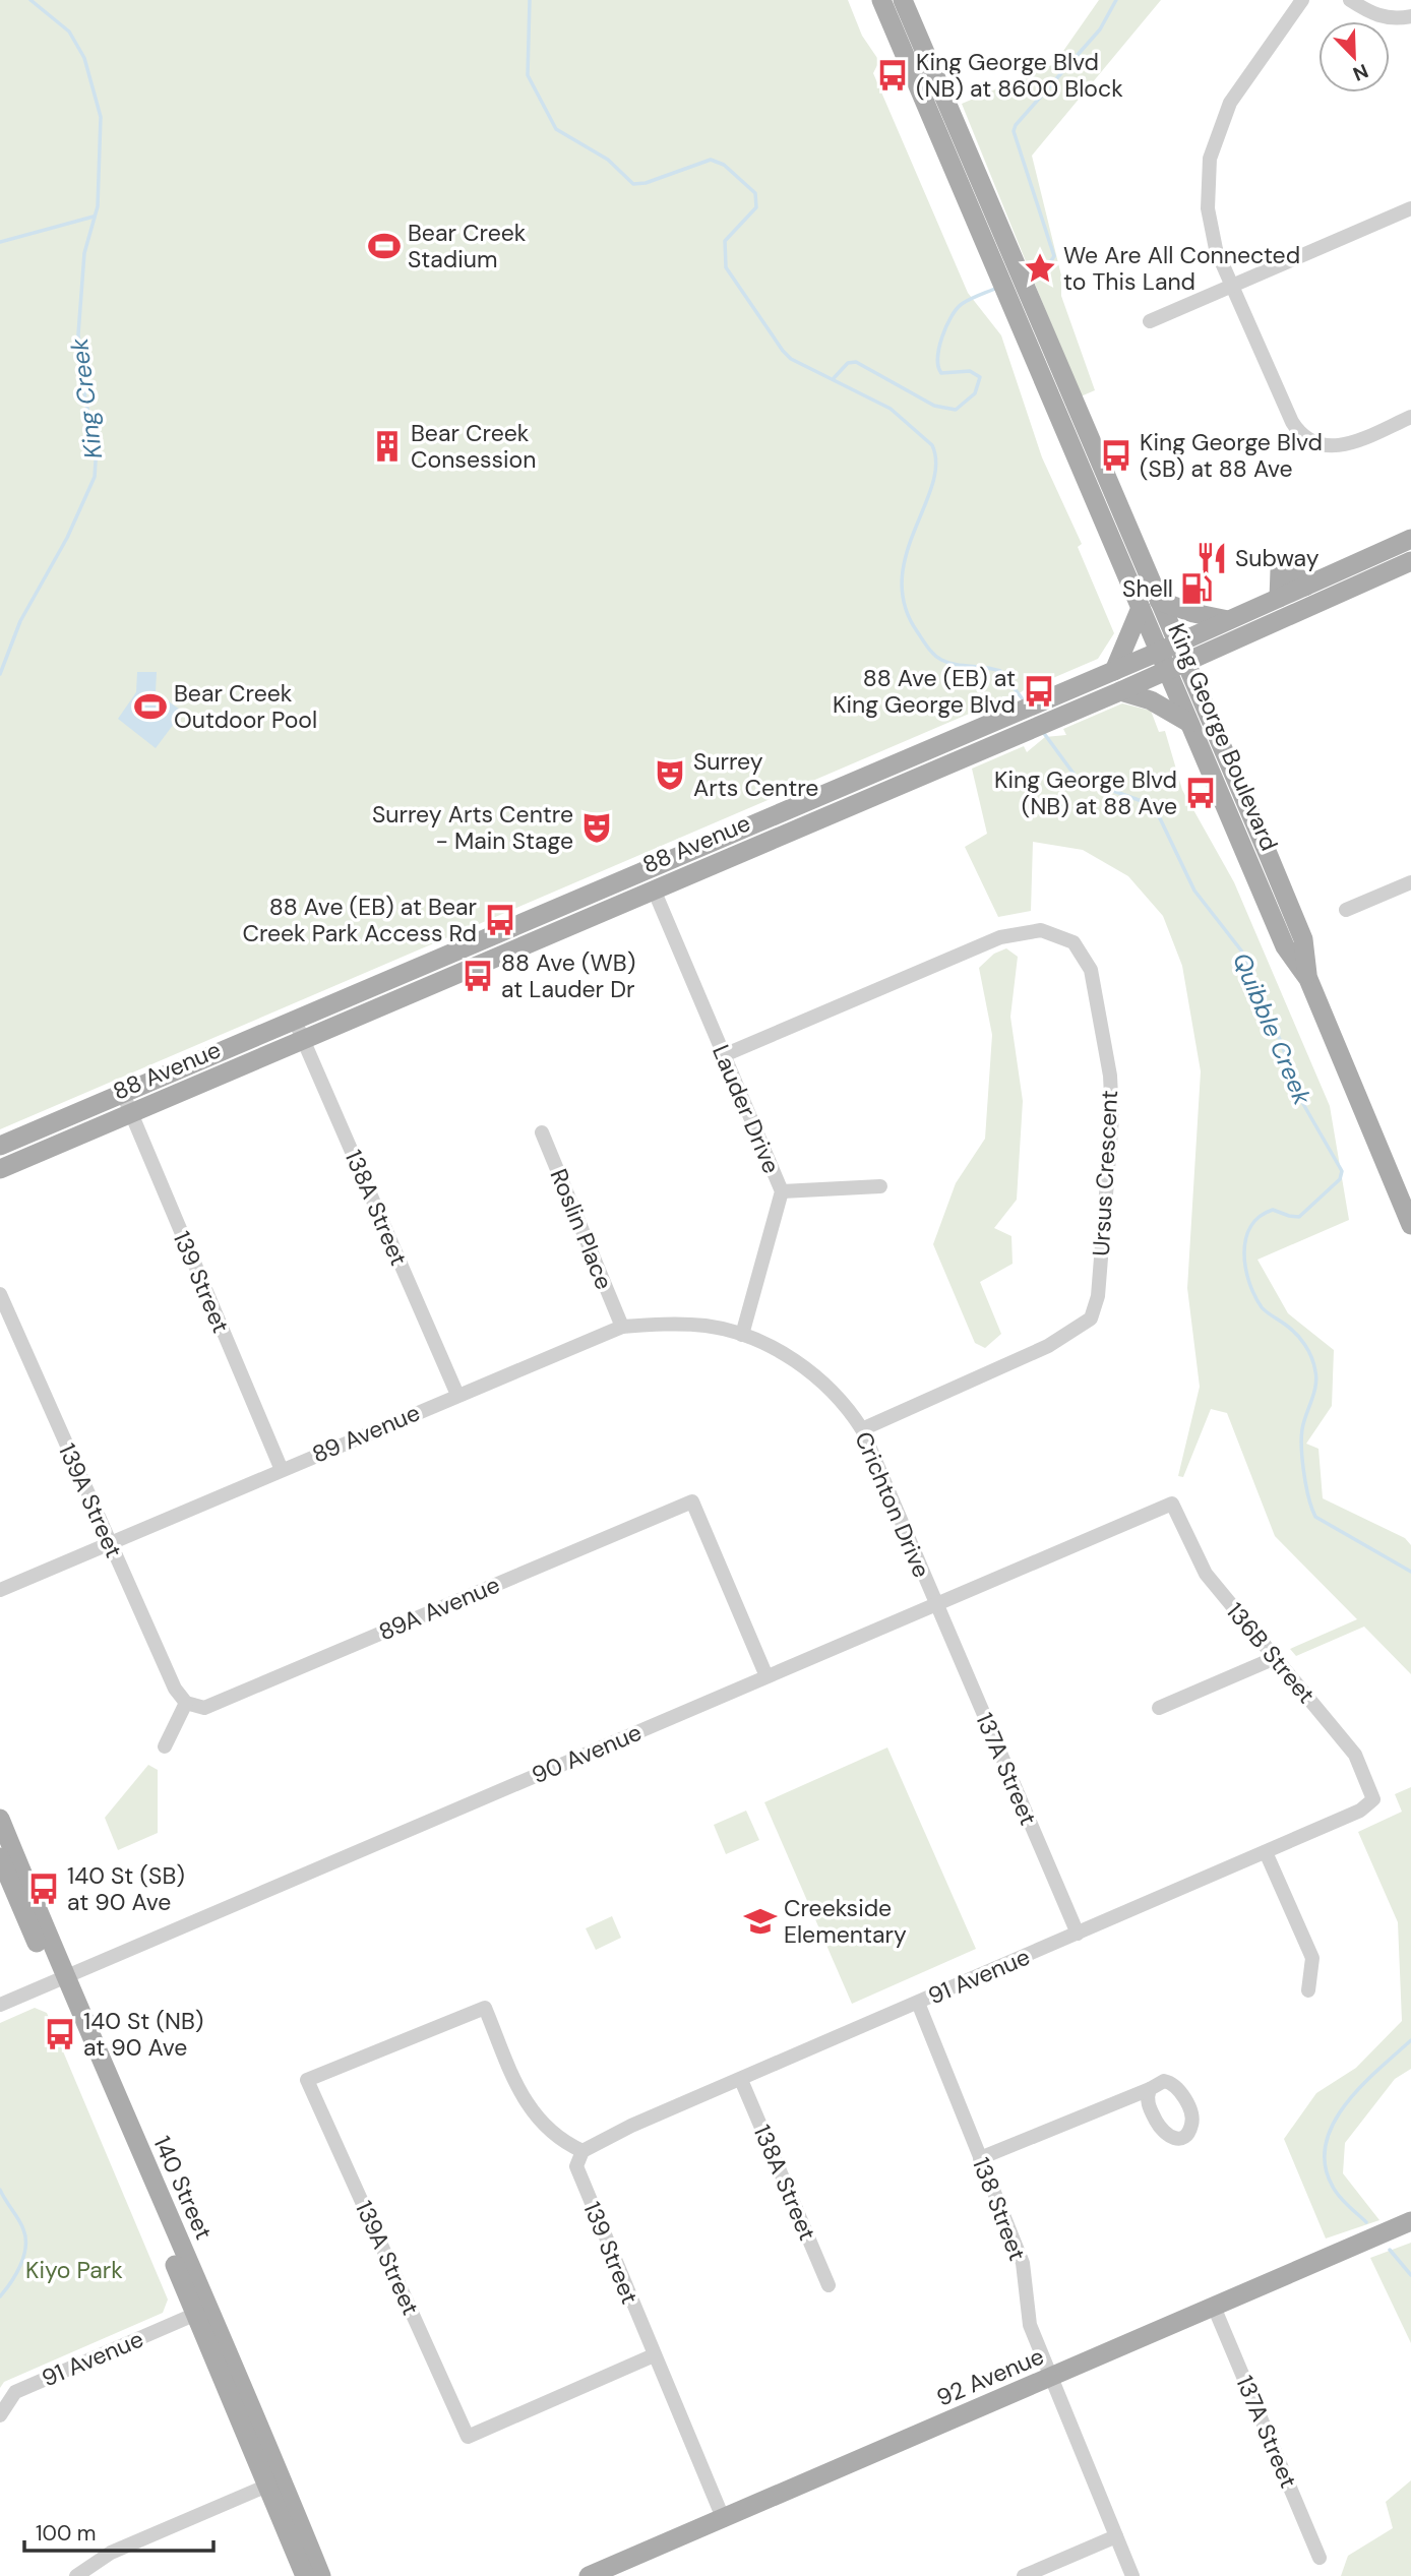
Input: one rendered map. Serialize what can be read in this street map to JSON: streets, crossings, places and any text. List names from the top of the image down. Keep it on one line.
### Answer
{"streets":{"main road":["King George Boulevard","88 Avenue","140 Street","92 Avenue"],"street":["Lauder Drive","Ursus Crescent","138A Street","Roslin Place","139 Street","89 Avenue","139A Street","Crichton Drive","89A Avenue","136B Street","90 Avenue","137A Street","91 Avenue","138 Street"]},"crossings":[["King George Boulevard","88 Avenue"],["88 Avenue","Lauder Drive"],["88 Avenue","138A Street"],["88 Avenue","139 Street"],["Lauder Drive","Ursus Crescent"],["Lauder Drive","89 Avenue"],["Lauder Drive","Crichton Drive"],["Ursus Crescent","Crichton Drive"],["138A Street","89 Avenue"],["138A Street","91 Avenue"],["Roslin Place","89 Avenue"],["139 Street","89 Avenue"],["139 Street","139A Street"],["139 Street","91 Avenue"],["139 Street","92 Avenue"],["89 Avenue","139A Street"],["89 Avenue","Crichton Drive"],["139A Street","89A Avenue"],["139A Street","91 Avenue"],["Crichton Drive","90 Avenue"],["Crichton Drive","137A Street"],["89A Avenue","90 Avenue"],["136B Street","90 Avenue"],["136B Street","91 Avenue"],["90 Avenue","137A Street"],["90 Avenue","140 Street"],["137A Street","91 Avenue"],["137A Street","92 Avenue"],["91 Avenue","140 Street"],["91 Avenue","138 Street"],["138 Street","92 Avenue"]],"water":["King Creek","Quibble Creek"],"parks":["Kiyo Park"],"places":{"bus stop":["King George Blvd (NB) at 8600 Block","King George Blvd (SB) at 88 Ave","88 Ave (EB) at King George Blvd","King George Blvd (NB) at 88 Ave","88 Ave (EB) at Bear Creek Park Access Rd","88 Ave (WB) at Lauder Dr","140 St (SB) at 90 Ave","140 St (NB) at 90 Ave"],"sports":["Bear Creek Stadium","Bear Creek Outdoor Pool"],"place":["We Are All Connected to This Land"],"building":["Bear Creek Consession"],"restaurant":["Subway"],"fuel station":["Shell"],"theatre":["Surrey Arts Centre","Surrey Arts Centre - Main Stage"],"school or university":["Creekside Elementary"]},"scale_bar":"100 m","north":"bottom right"}
